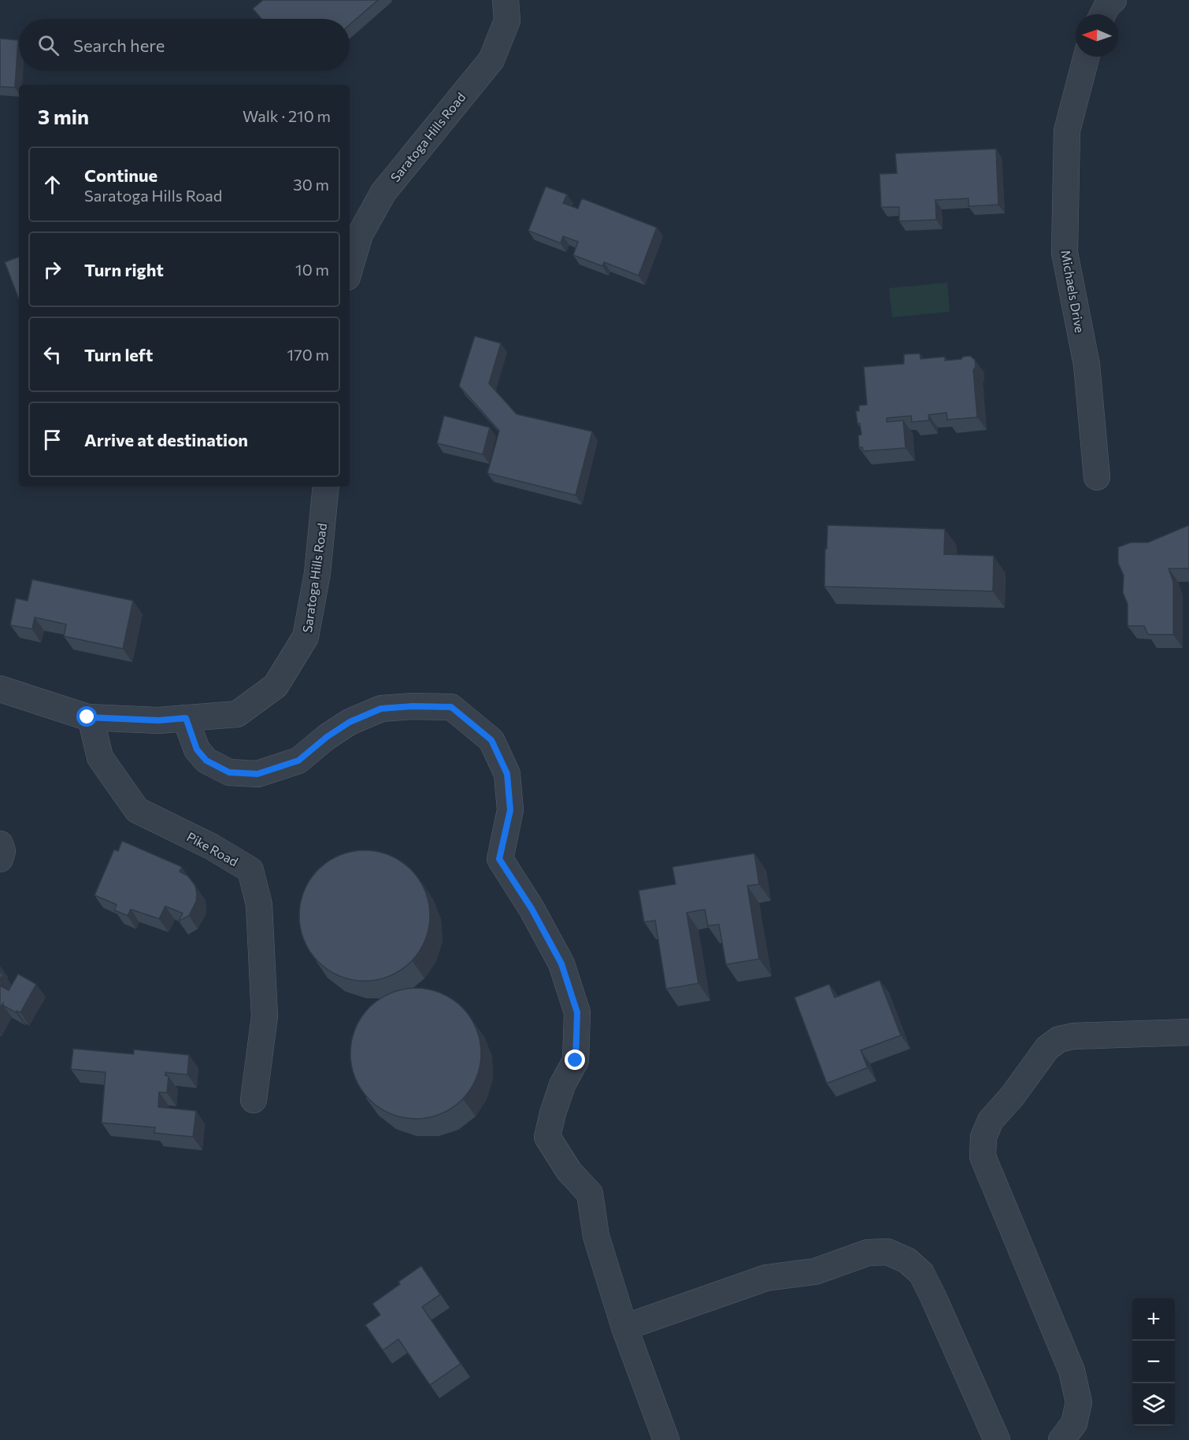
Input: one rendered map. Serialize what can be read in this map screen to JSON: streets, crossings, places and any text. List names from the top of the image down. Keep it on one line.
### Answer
{"streets":{"street":["Saratoga Hills Road","Michaels Drive","Pike Road"]},"crossings":[["Saratoga Hills Road","Pike Road"]],"north":"left","page":{"search":"Search here","heading":["3 min","Walk · 210 m"],"list":[["Continue","Saratoga Hills Road","30 m"],["Turn right","10 m"],["Turn left","170 m"],"Arrive at destination"],"map_buttons":["+","−"]}}
